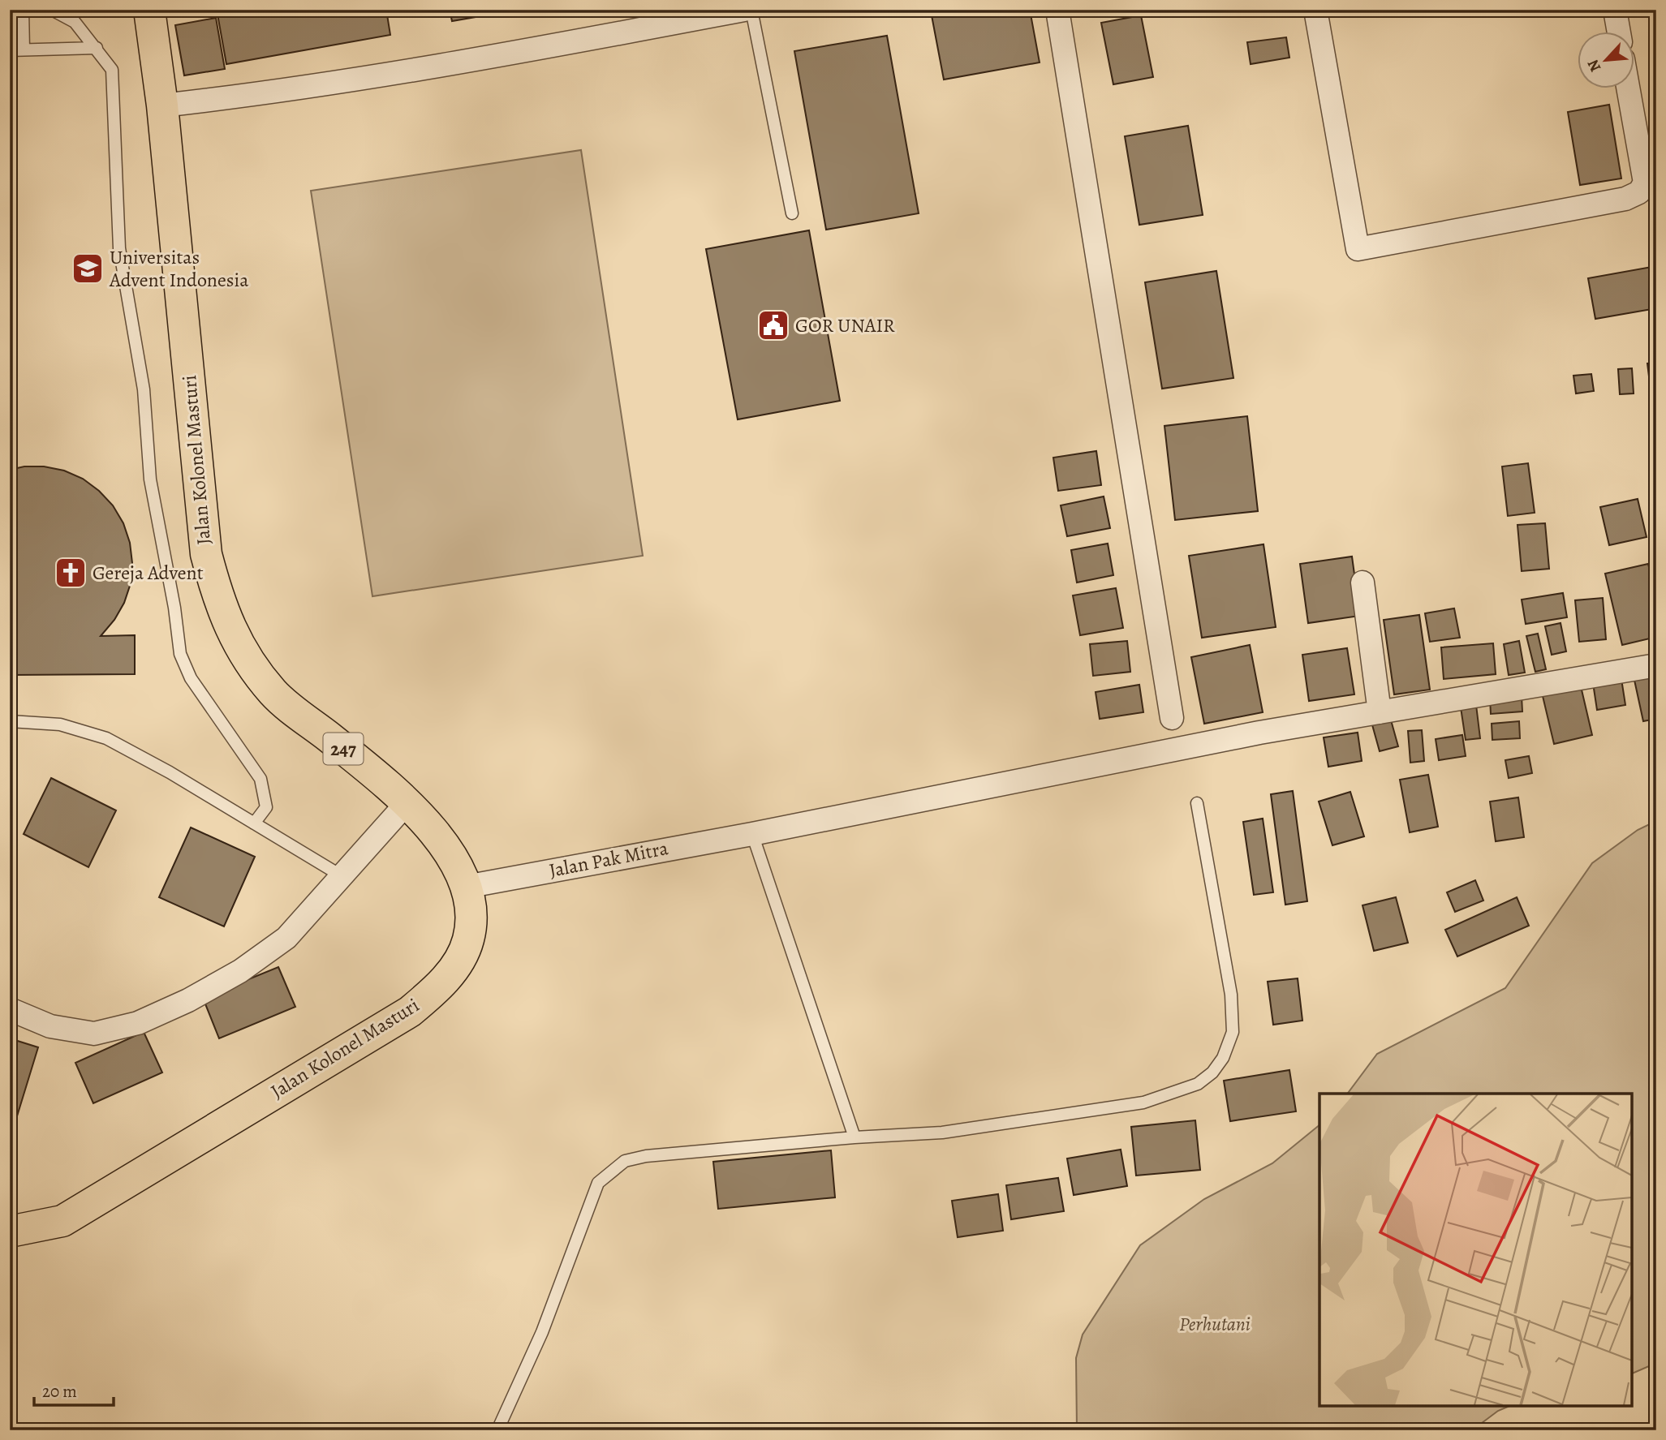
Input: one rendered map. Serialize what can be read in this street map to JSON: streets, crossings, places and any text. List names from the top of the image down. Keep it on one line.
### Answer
{"streets":{"main road":["Jalan Kolonel Masturi","247"],"street":["Jalan Pak Mitra"]},"crossings":[["Jalan Kolonel Masturi","Jalan Pak Mitra"]],"parks":["Perhutani"],"places":{"school or university":["Universitas Advent Indonesia"],"public building":["GOR UNAIR"],"church":["Gereja Advent"]},"scale_bar":"20 m","north":"bottom left"}
